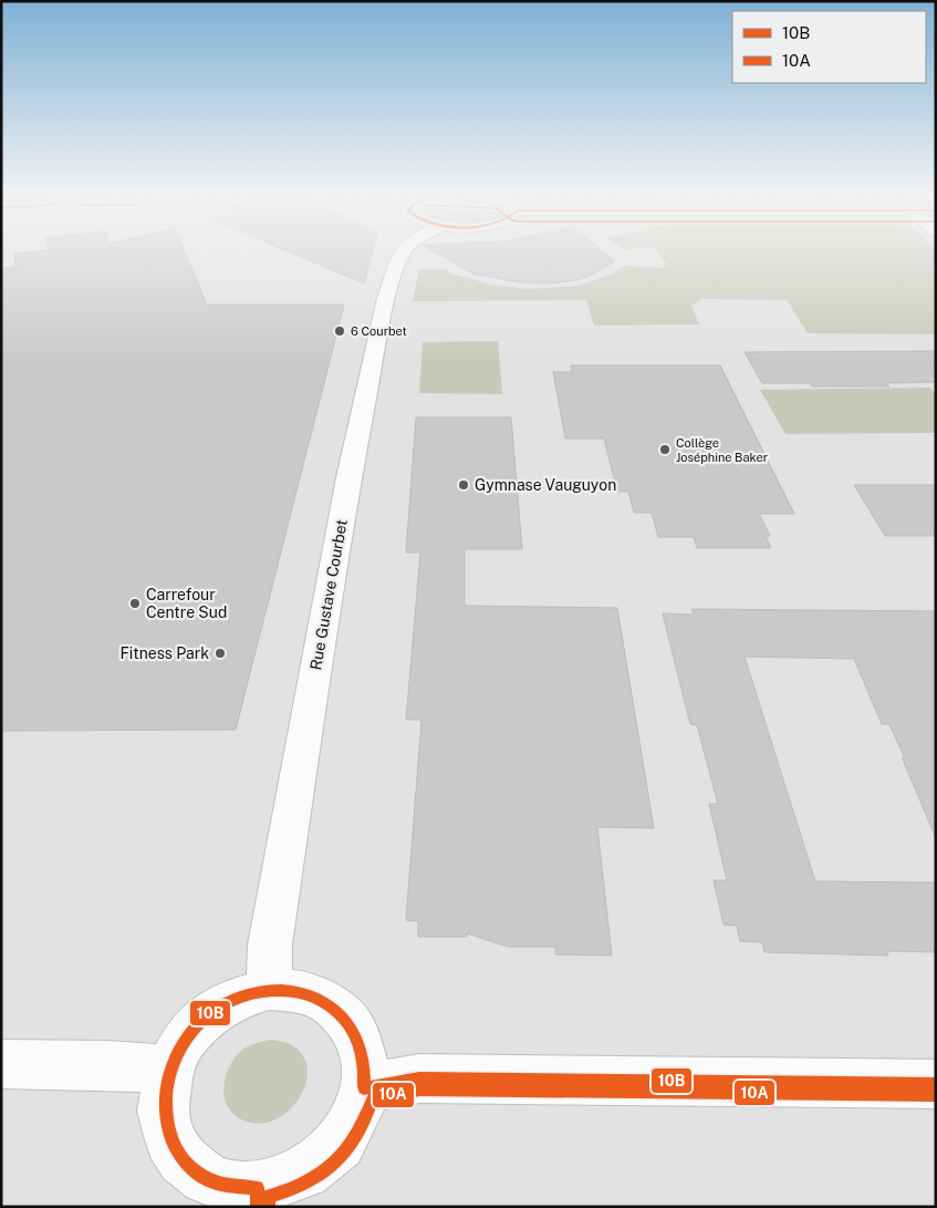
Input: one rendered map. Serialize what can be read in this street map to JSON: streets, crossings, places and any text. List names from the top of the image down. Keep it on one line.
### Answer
{"streets":{"street":["Rue Gustave Courbet"]},"places":["6 Courbet","Collège Joséphine Baker","Gymnase Vauguyon","Carrefour Centre Sud","Fitness Park"],"lines":["transit line 10B","transit line 10A"],"legend":["10B","10A"]}
